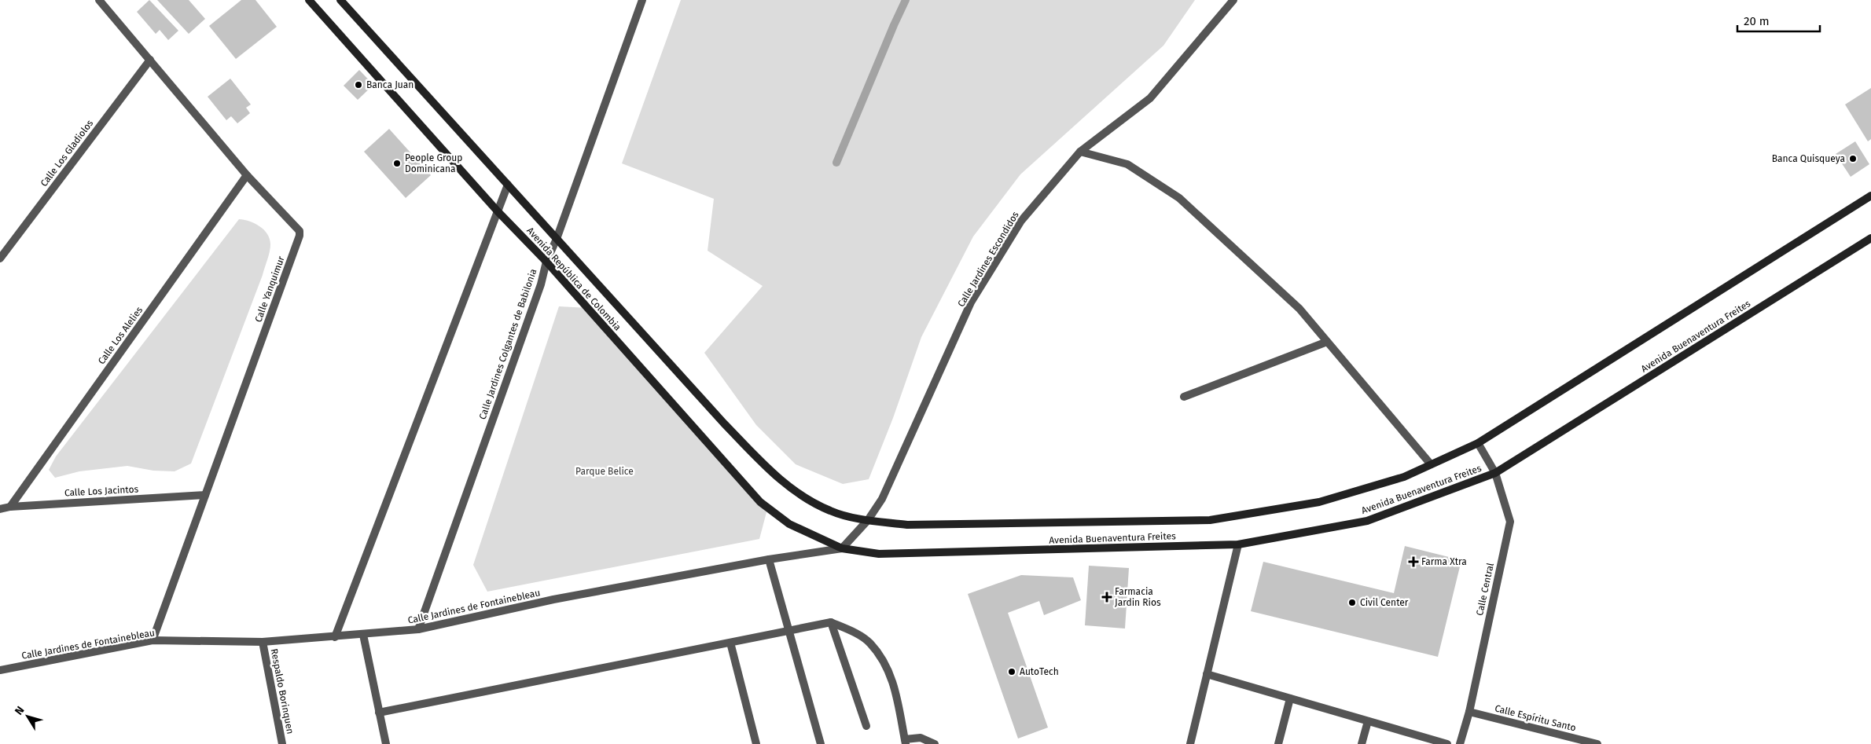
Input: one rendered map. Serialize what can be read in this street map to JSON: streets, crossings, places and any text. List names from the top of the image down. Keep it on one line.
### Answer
{"streets":{"main road":["Avenida República de Colombia","Avenida Buenaventura Freites"],"street":["Calle Los Gladiolos","Calle Jardines Escondidos","Calle Yanquimur","Calle Los Alelies","Calle Jardines Colgantes de Babilonia","Calle Los Jacintos","Calle Central","Calle Jardines de Fontainebleau","Respaldo Borinquen","Calle Espíritu Santo"]},"crossings":[["Calle Los Gladiolos","Calle Yanquimur"],["Calle Jardines Escondidos","Avenida República de Colombia"],["Calle Jardines Escondidos","Avenida Buenaventura Freites"],["Avenida República de Colombia","Avenida Buenaventura Freites"],["Avenida República de Colombia","Calle Jardines Colgantes de Babilonia"],["Avenida República de Colombia","Calle Jardines de Fontainebleau"],["Calle Yanquimur","Calle Los Alelies"],["Calle Yanquimur","Calle Los Jacintos"],["Calle Yanquimur","Calle Jardines de Fontainebleau"],["Calle Los Alelies","Calle Los Jacintos"],["Avenida Buenaventura Freites","Calle Central"],["Avenida Buenaventura Freites","Calle Jardines de Fontainebleau"],["Calle Jardines Colgantes de Babilonia","Calle Jardines de Fontainebleau"],["Calle Central","Calle Espíritu Santo"],["Calle Jardines de Fontainebleau","Respaldo Borinquen"]],"parks":["Parque Belice"],"places":{"other":["Banca Juan","Banca Quisqueya","People Group Dominicana","Civil Center","AutoTech"],"health":["Farma Xtra","Farmacia Jardin Rios"]},"scale_bar":"20 m","north":"top left"}
